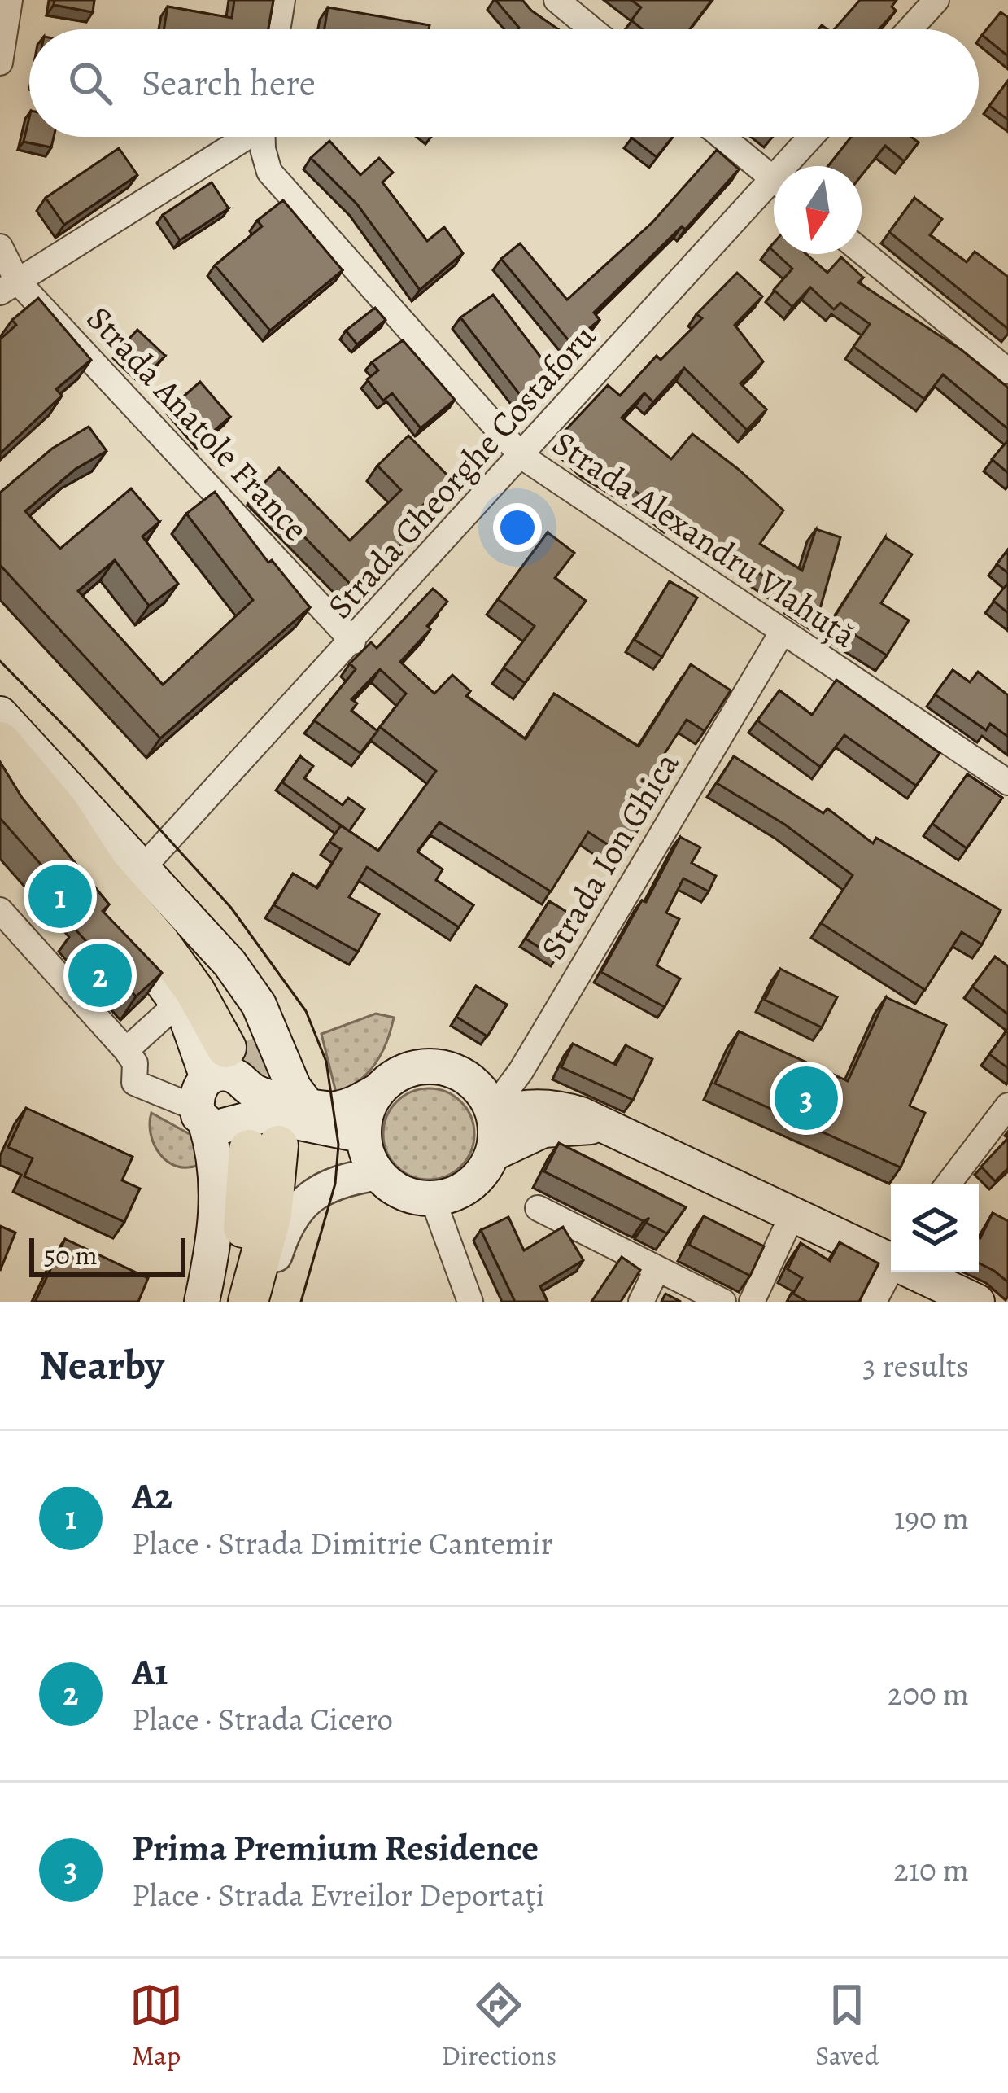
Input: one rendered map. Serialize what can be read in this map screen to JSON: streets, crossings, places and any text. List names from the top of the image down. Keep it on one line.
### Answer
{"streets":{"street":["Strada Anatole France","Strada Gheorghe Costaforu","Strada Alexandru Vlahuță","Strada Ion Ghica"]},"crossings":[["Strada Anatole France","Strada Gheorghe Costaforu"],["Strada Gheorghe Costaforu","Strada Alexandru Vlahuță"],["Strada Alexandru Vlahuță","Strada Ion Ghica"]],"scale_bar":"50 m","north":"bottom","page":{"search":"Search here","pins":["1","2","3"],"scale":"50 m","heading":["Nearby","3 results"],"list":[{"mark":"1","name":"A2","note":"Place · Strada Dimitrie Cantemir","value":"190 m"},{"mark":"2","name":"A1","note":"Place · Strada Cicero","value":"200 m"},{"mark":"3","name":"Prima Premium Residence","note":"Place · Strada Evreilor Deportaţi","value":"210 m"}],"nav":["Map","Directions","Saved"]}}
